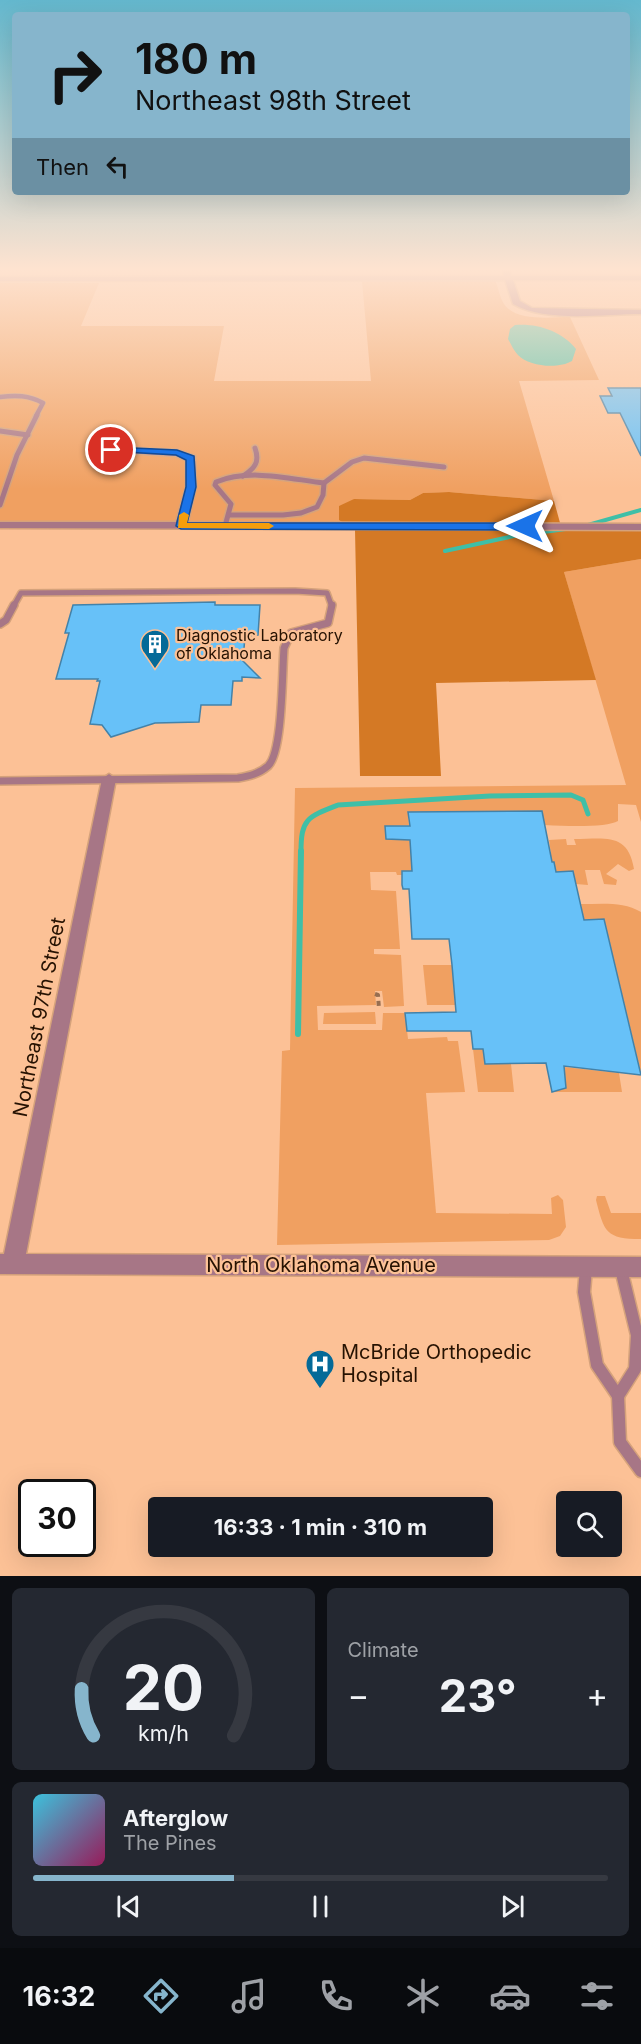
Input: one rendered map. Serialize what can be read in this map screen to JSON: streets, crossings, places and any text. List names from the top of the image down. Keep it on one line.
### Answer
{"streets":{"street":["Northeast 97th Street","North Oklahoma Avenue"]},"crossings":[["Northeast 97th Street","North Oklahoma Avenue"]],"places":{"building":["Diagnostic Laboratory of Oklahoma"],"hospital":["McBride Orthopedic Hospital"]},"page":{"turn":["180 m","Northeast 98th Street"],"then":"Then","limit":"30","trip":"16:33 · 1 min · 310 m","tile":"Climate","heat":["−","23°","+"],"song":["Afterglow","The Pines"],"tabs":"16:32","gauge":["20","km/h"]}}
